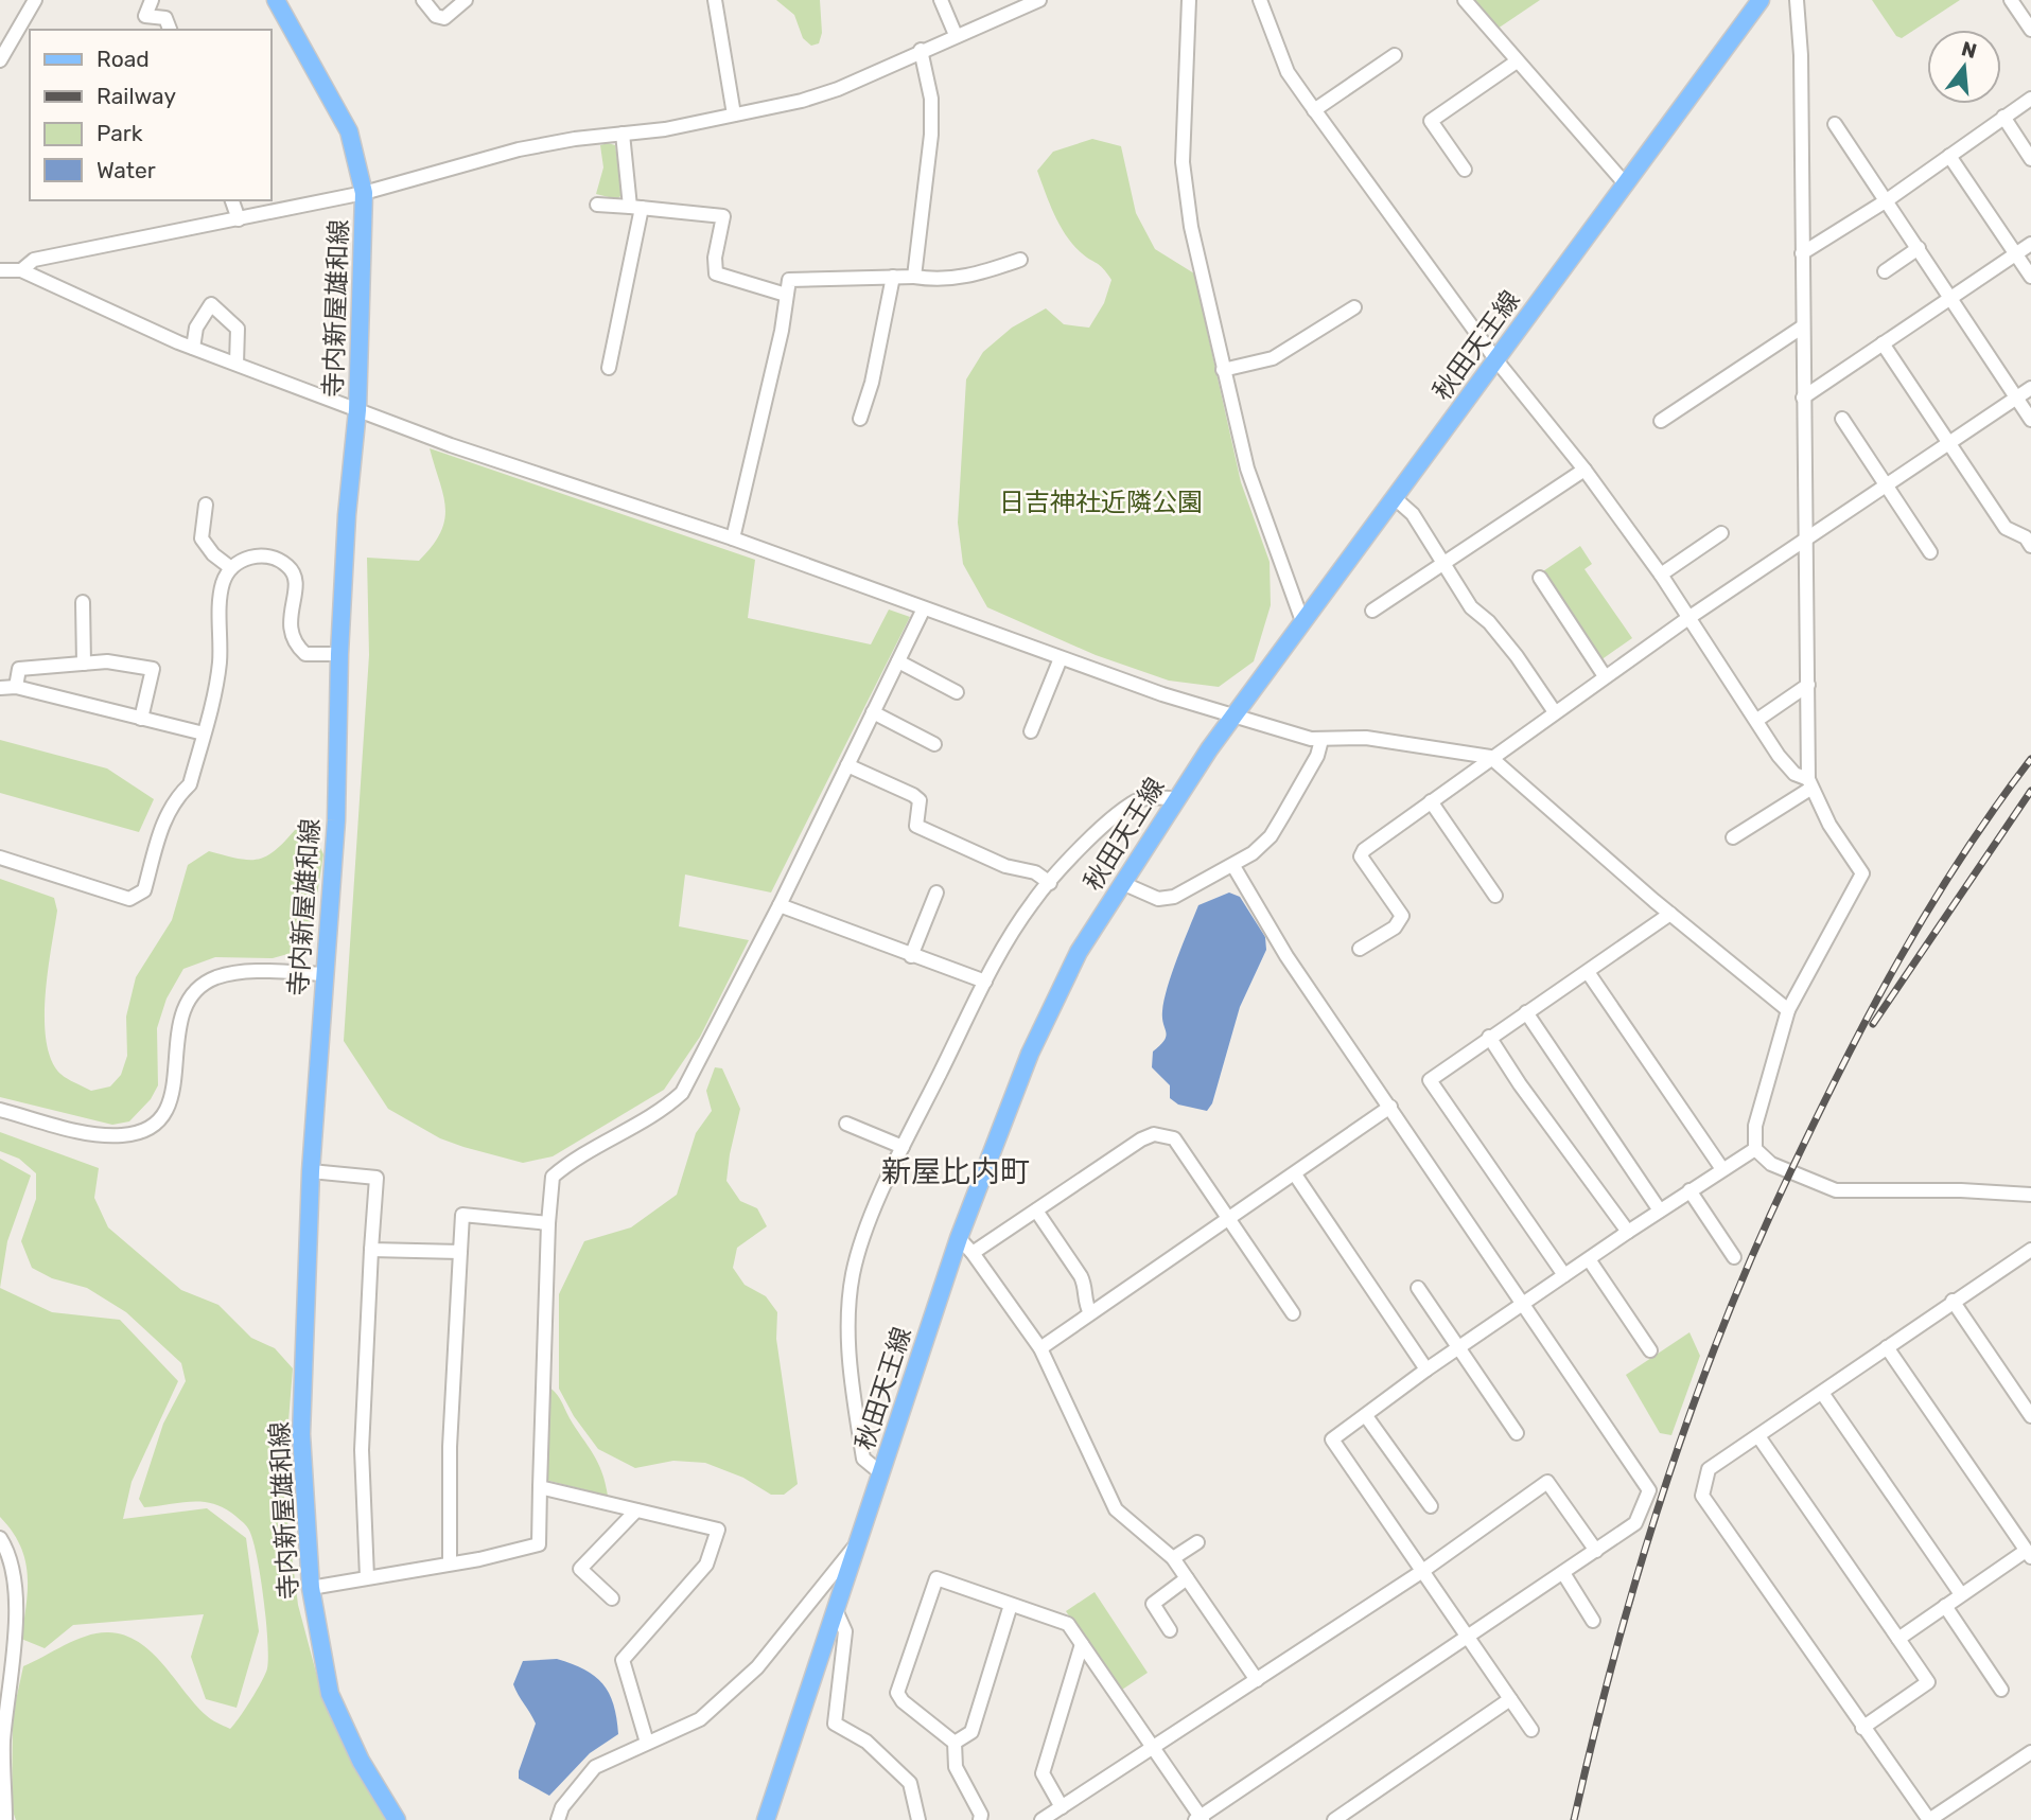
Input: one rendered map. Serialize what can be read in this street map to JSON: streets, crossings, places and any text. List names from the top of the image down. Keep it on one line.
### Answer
{"streets":{"main road":["寺内新屋雄和線","秋田天王線"]},"districts":["新屋比内町"],"parks":["日吉神社近隣公園"],"legend":["Road","Railway","Park","Water"],"north":"top"}
